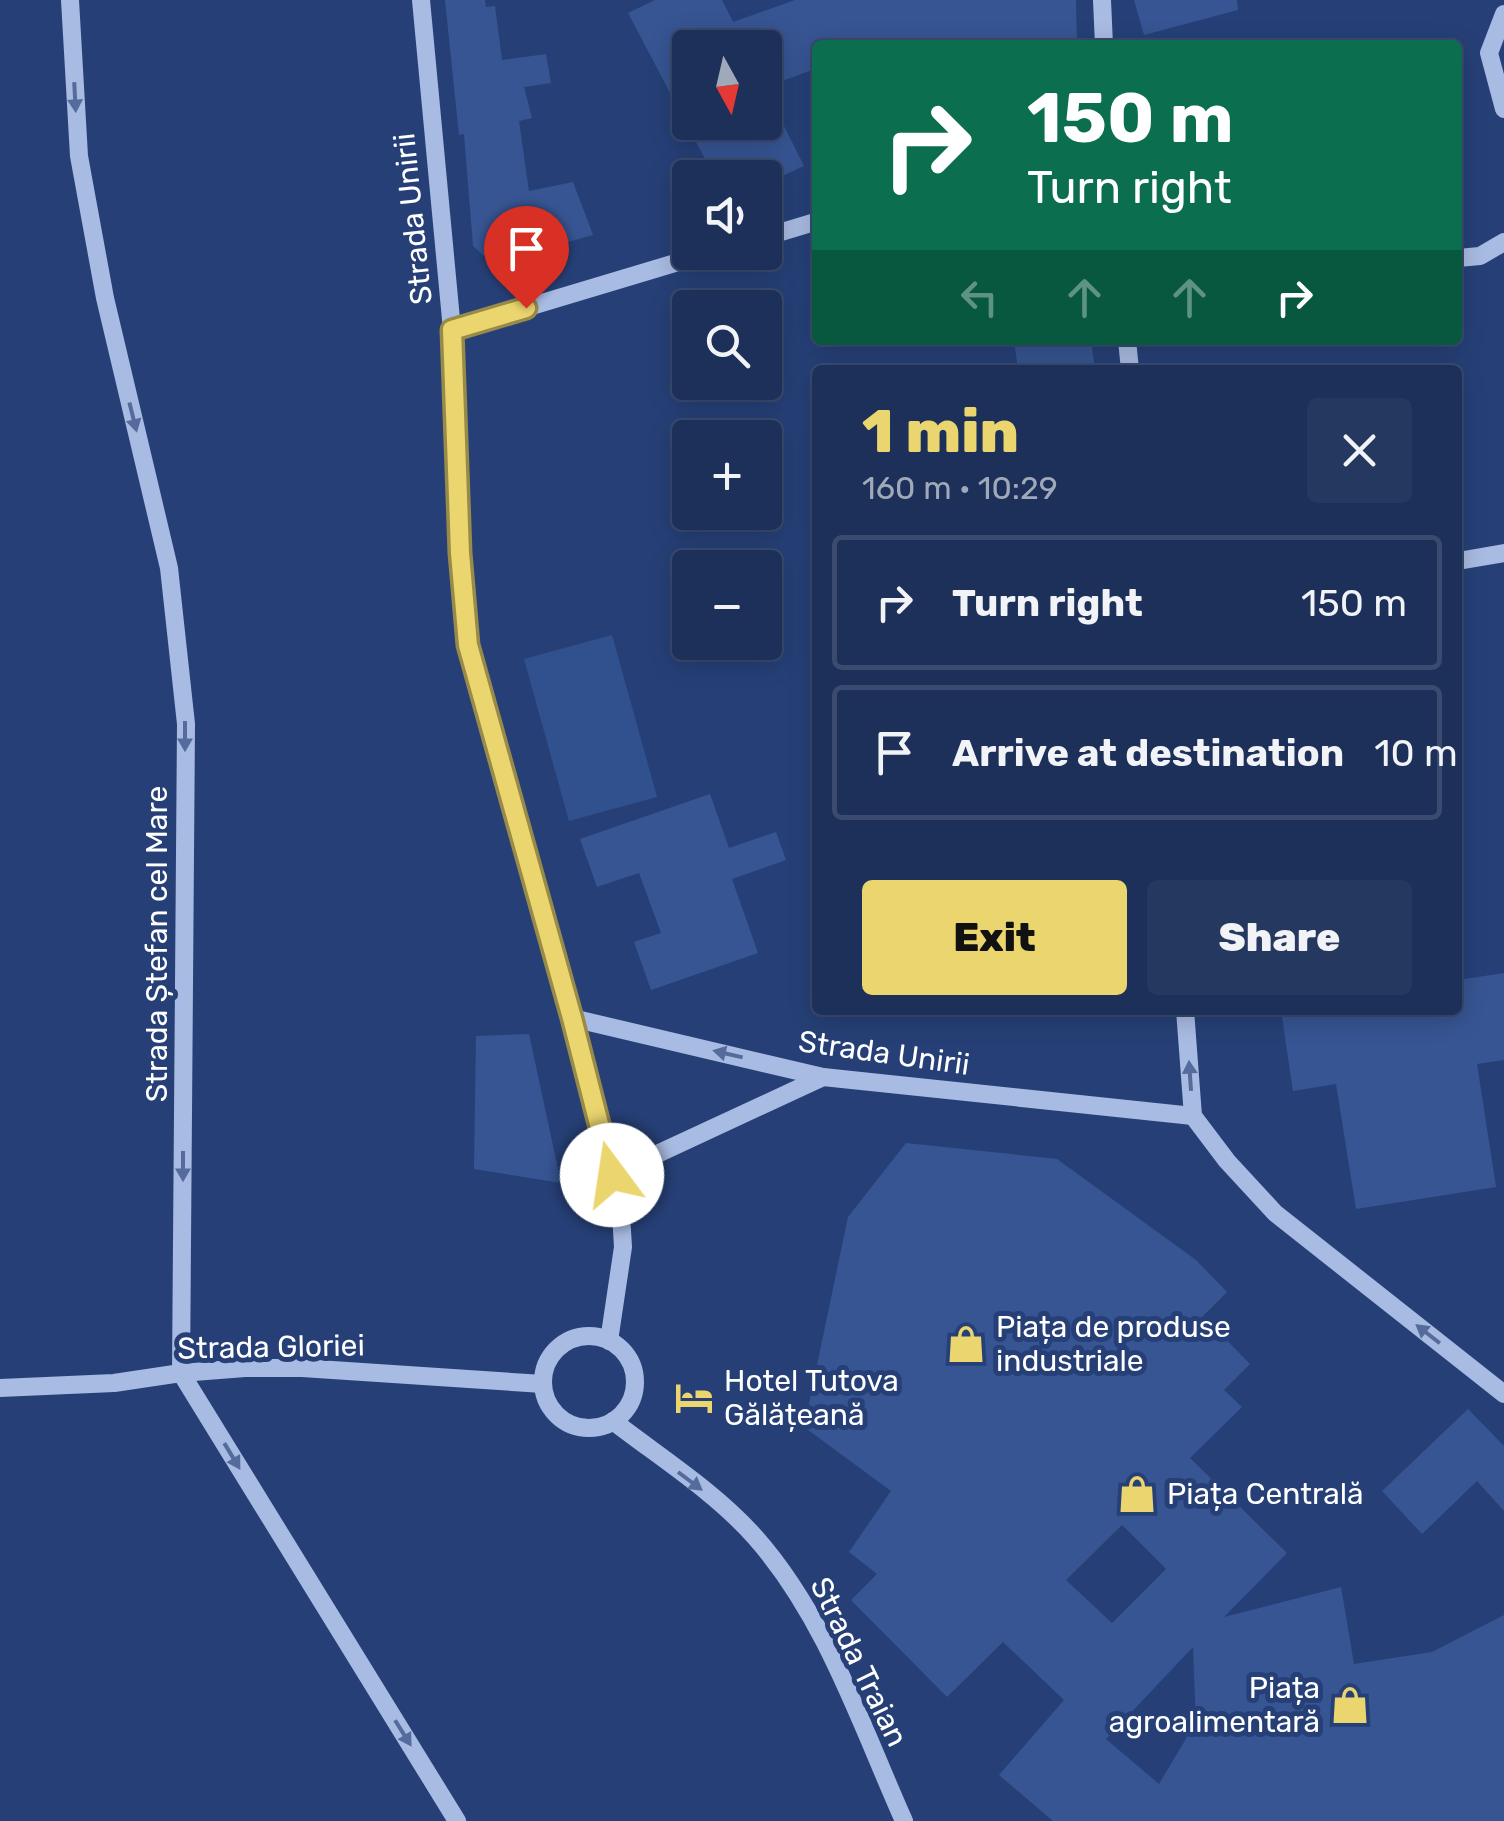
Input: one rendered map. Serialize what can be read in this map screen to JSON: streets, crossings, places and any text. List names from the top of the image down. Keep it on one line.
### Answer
{"streets":{"street":["Strada Unirii","Strada Ștefan cel Mare","Strada Gloriei","Strada Traian"]},"crossings":[["Strada Unirii","Strada Gloriei"],["Strada Unirii","Strada Traian"],["Strada Ștefan cel Mare","Strada Gloriei"],["Strada Gloriei","Strada Traian"]],"one_way":["Strada Ștefan cel Mare","Strada Traian"],"places":{"shop":["Piața de produse industriale","Piața Centrală","Piața agroalimentară"],"hotel":["Hotel Tutova Gălățeană"]},"north":"bottom","page":{"map_buttons":["+","−"],"turn":["150 m","Turn right"],"heading":["1 min","160 m · 10:29"],"list":[{"name":"Turn right","value":"150 m"},{"name":"Arrive at destination","value":"10 m"}],"buttons":["Exit","Share"]}}
